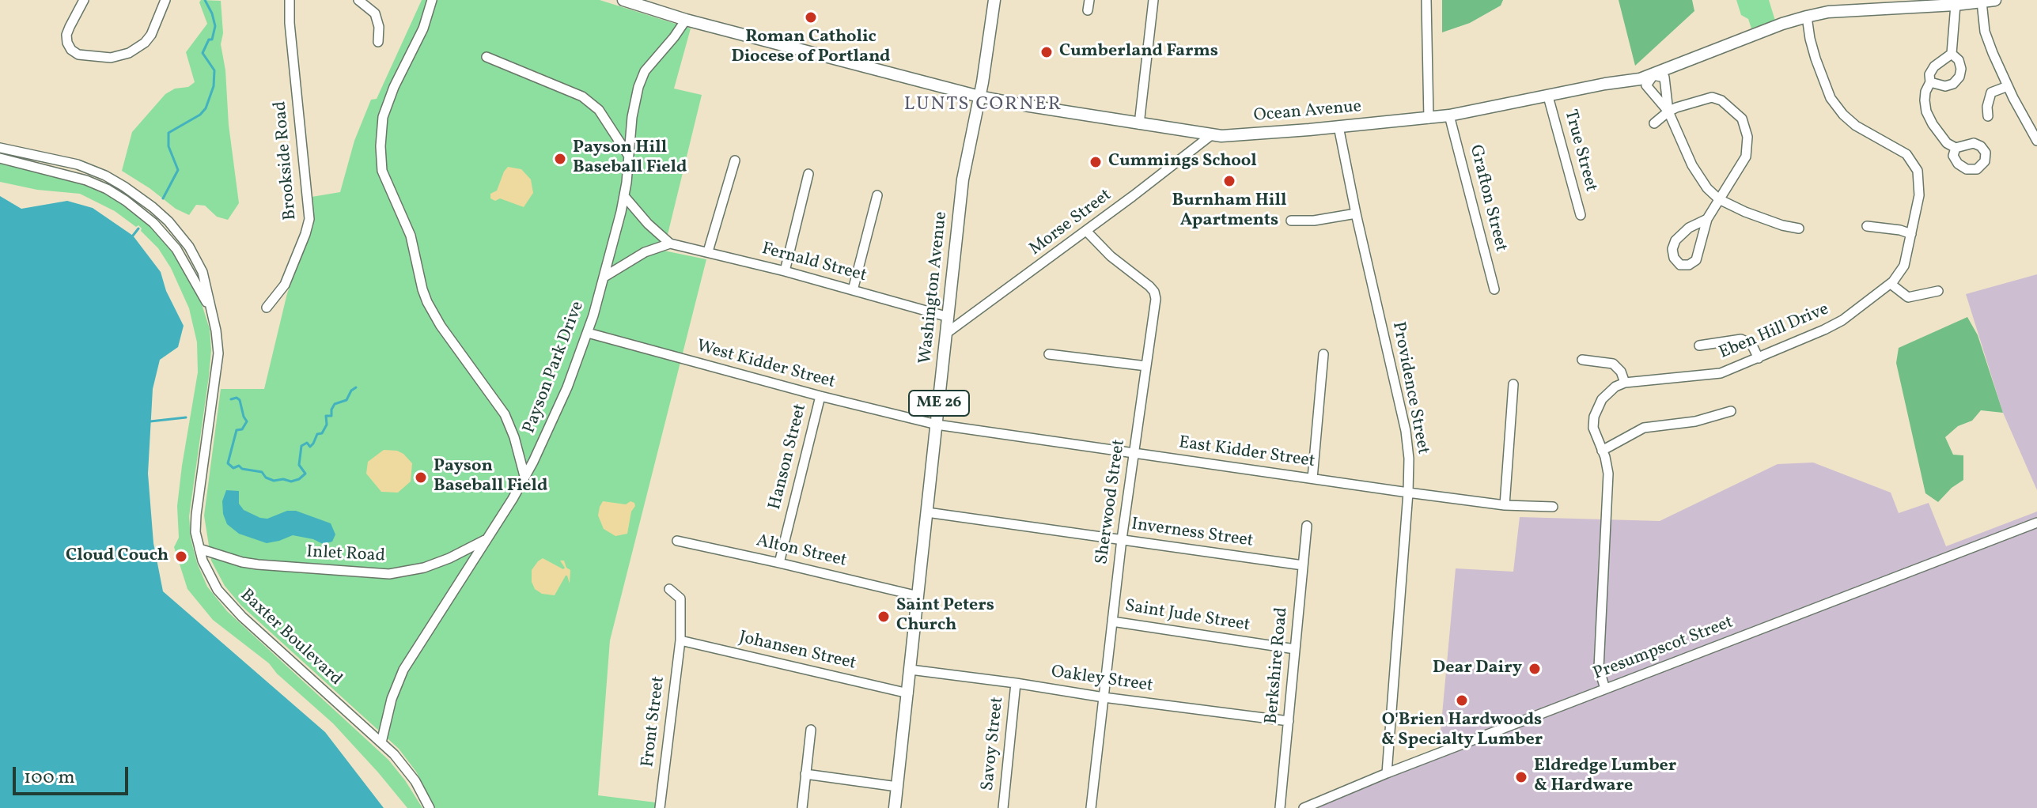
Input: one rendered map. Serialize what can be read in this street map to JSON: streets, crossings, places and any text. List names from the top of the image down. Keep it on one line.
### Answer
{"streets":{"main road":["Ocean Avenue","Washington Avenue","ME 26"],"street":["True Street","Brookside Road","Grafton Street","Morse Street","Fernald Street","Eben Hill Drive","West Kidder Street","Payson Park Drive","Providence Street","East Kidder Street","Hanson Street","Sherwood Street","Inverness Street","Alton Street","Inlet Road","Saint Jude Street","Baxter Boulevard","Presumpscot Street","Johansen Street","Berkshire Road","Oakley Street","Front Street","Savoy Street"]},"crossings":[["Ocean Avenue","True Street"],["Ocean Avenue","Grafton Street"],["Ocean Avenue","Morse Street"],["Ocean Avenue","Washington Avenue"],["Ocean Avenue","Eben Hill Drive"],["Ocean Avenue","Payson Park Drive"],["Ocean Avenue","Providence Street"],["Morse Street","Washington Avenue"],["Morse Street","Sherwood Street"],["Fernald Street","Washington Avenue"],["Washington Avenue","West Kidder Street"],["Washington Avenue","East Kidder Street"],["Washington Avenue","Inverness Street"],["Washington Avenue","Alton Street"],["Washington Avenue","Johansen Street"],["Washington Avenue","Oakley Street"],["West Kidder Street","Payson Park Drive"],["West Kidder Street","East Kidder Street"],["West Kidder Street","Hanson Street"],["Payson Park Drive","Inlet Road"],["Payson Park Drive","Baxter Boulevard"],["Providence Street","East Kidder Street"],["Providence Street","Presumpscot Street"],["East Kidder Street","Sherwood Street"],["Hanson Street","Alton Street"],["Sherwood Street","Inverness Street"],["Sherwood Street","Saint Jude Street"],["Sherwood Street","Oakley Street"],["Inverness Street","Berkshire Road"],["Inlet Road","Baxter Boulevard"],["Saint Jude Street","Berkshire Road"],["Johansen Street","Front Street"],["Berkshire Road","Oakley Street"],["Oakley Street","Savoy Street"]],"districts":["LUNTS CORNER"],"places":["Roman Catholic Diocese of Portland","Cumberland Farms","Payson Hill Baseball Field","Cummings School","Burnham Hill Apartments","Payson Baseball Field","Cloud Couch","Saint Peters Church","Dear Dairy","O'Brien Hardwoods & Specialty Lumber","Eldredge Lumber & Hardware"],"scale_bar":"100 m"}
